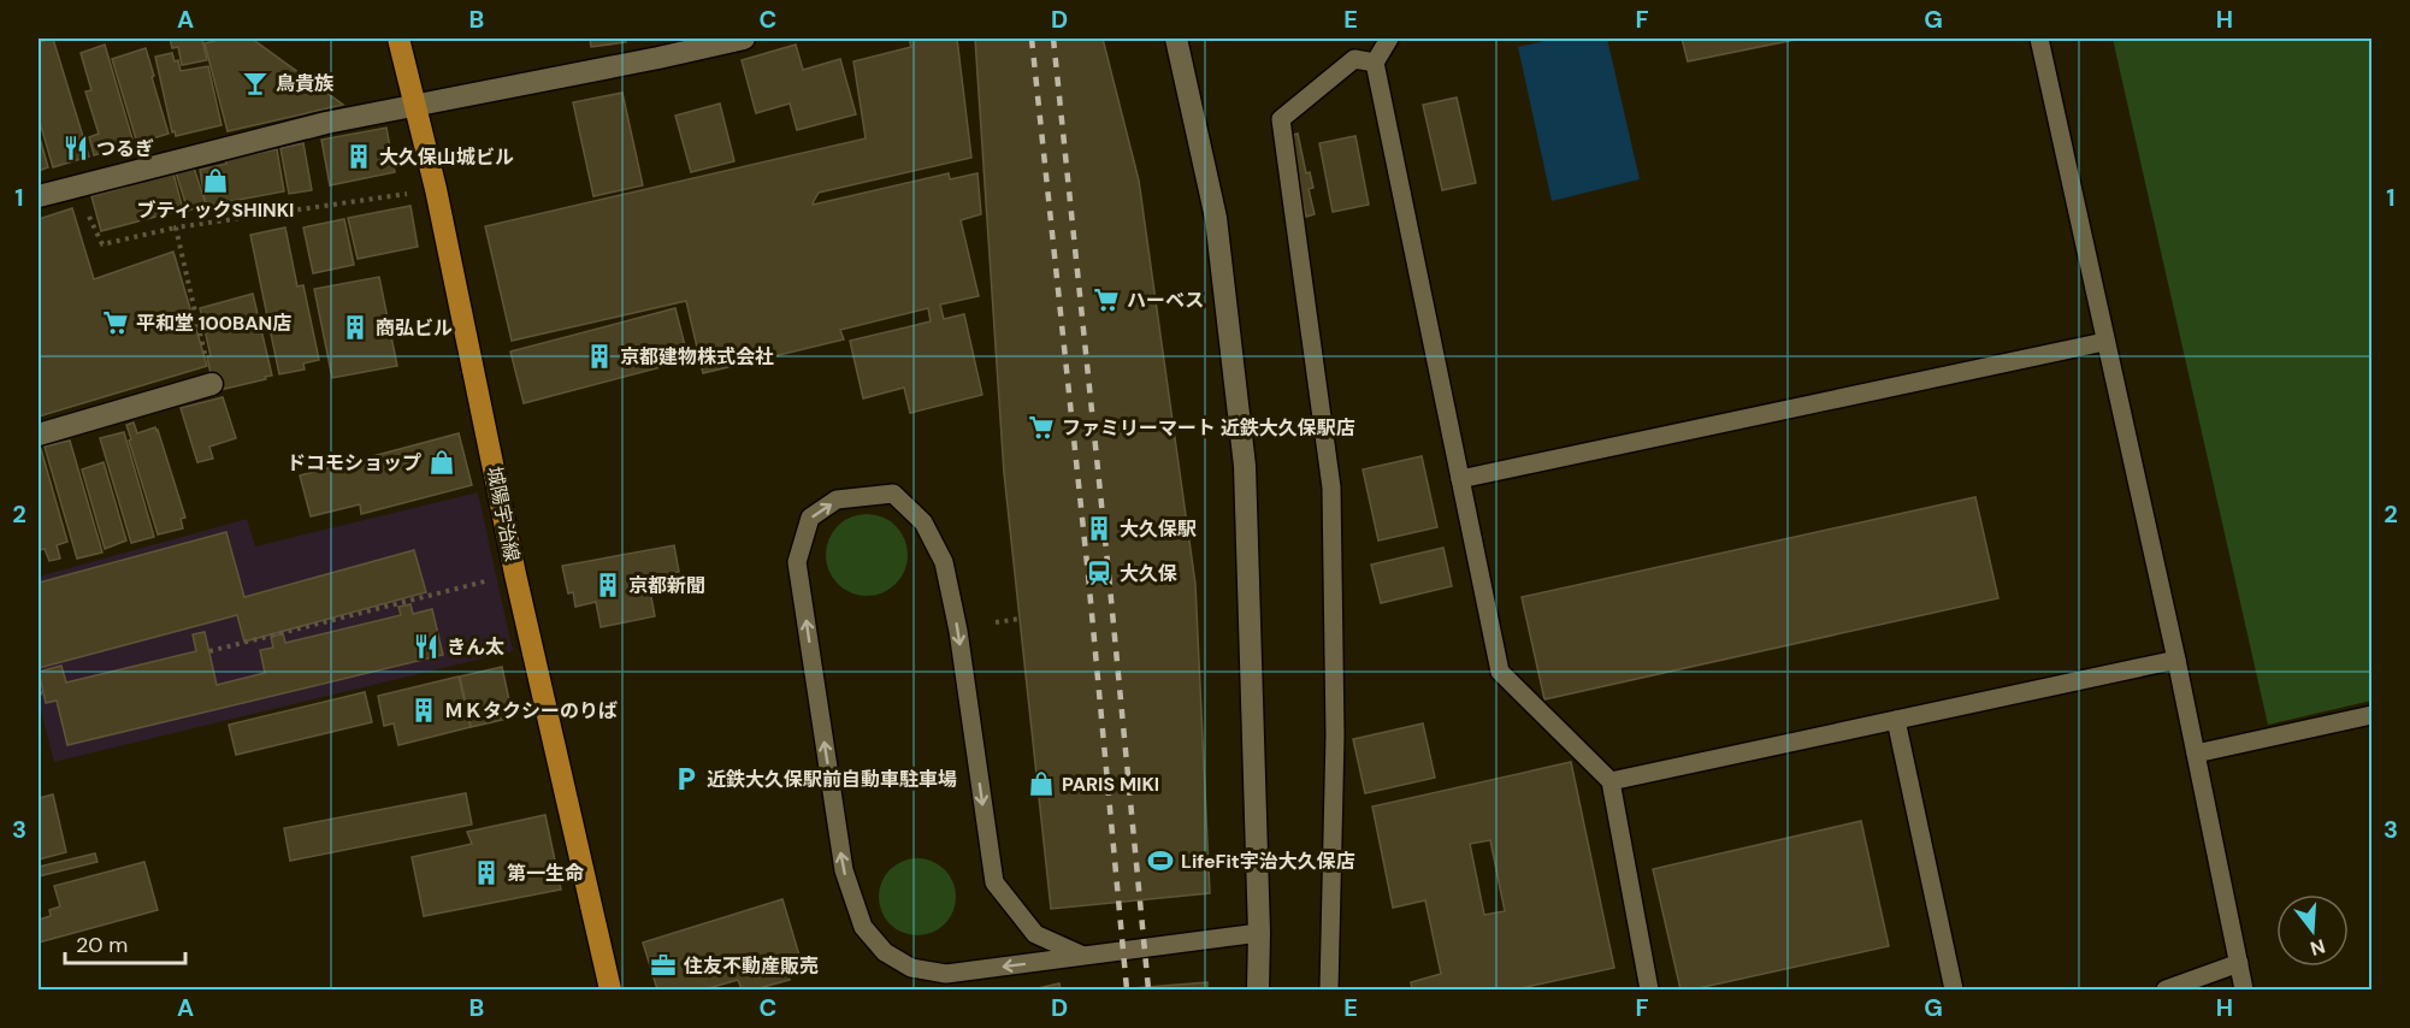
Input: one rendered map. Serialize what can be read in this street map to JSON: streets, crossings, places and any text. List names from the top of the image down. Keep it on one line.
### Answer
{"streets":{"main road":["城陽宇治線"]},"places":{"bar":["鳥貴族"],"restaurant":["つるぎ","きん太"],"building":["大久保山城ビル","商弘ビル","京都建物株式会社","大久保駅","京都新聞","ＭＫタクシーのりば","第一生命"],"shop":["ブティックSHINKI","ドコモショップ","PARIS MIKI"],"supermarket":["ハーベス","平和堂 100BAN店","ファミリーマート 近鉄大久保駅店"],"station":["大久保"],"parking":["近鉄大久保駅前自動車駐車場"],"sports":["LifeFit宇治大久保店"],"office":["住友不動産販売"]},"scale_bar":"20 m","north":"bottom","grid":{"columns":["A","B","C","D","E","F","G","H"],"rows":["1","2","3"]}}
